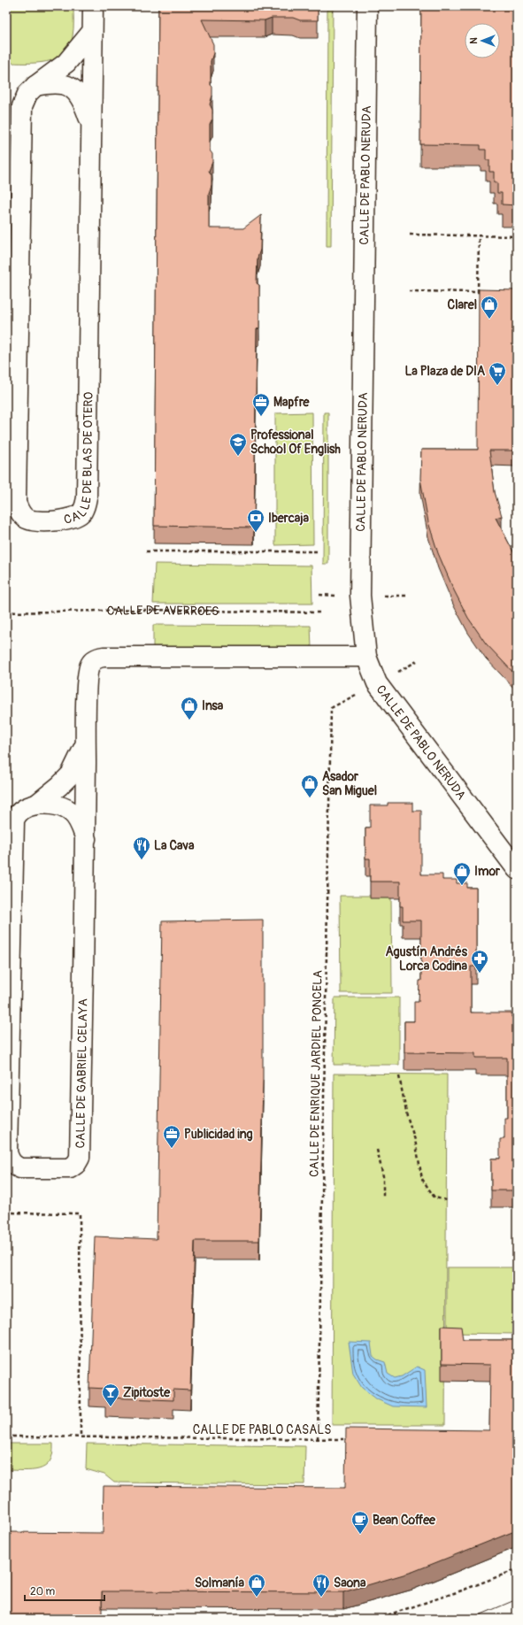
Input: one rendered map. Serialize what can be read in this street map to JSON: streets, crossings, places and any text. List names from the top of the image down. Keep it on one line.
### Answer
{"streets":{"street":["CALLE DE PABLO NERUDA","CALLE DE BLAS DE OTERO","CALLE DE GABRIEL CELAYA"],"path":["CALLE DE AVERROES","CALLE DE ENRIQUE JARDIEL PONCELA","CALLE DE PABLO CASALS"]},"crossings":[["CALLE DE PABLO NERUDA","CALLE DE GABRIEL CELAYA"],["CALLE DE ENRIQUE JARDIEL PONCELA","CALLE DE PABLO CASALS"]],"places":{"shop":["Clarel","Insa","Asador San Miguel","Imor","Solmanía"],"supermarket":["La Plaza de DIA"],"office":["Mapfre","Publicidad ing"],"school or university":["Professional School Of English"],"bank":["Ibercaja"],"restaurant":["La Cava","Saona"],"pharmacy":["Agustín Andrés Lorca Codina"],"bar":["Zipitoste"],"cafe":["Bean Coffee"]},"scale_bar":"20 m","north":"left"}
